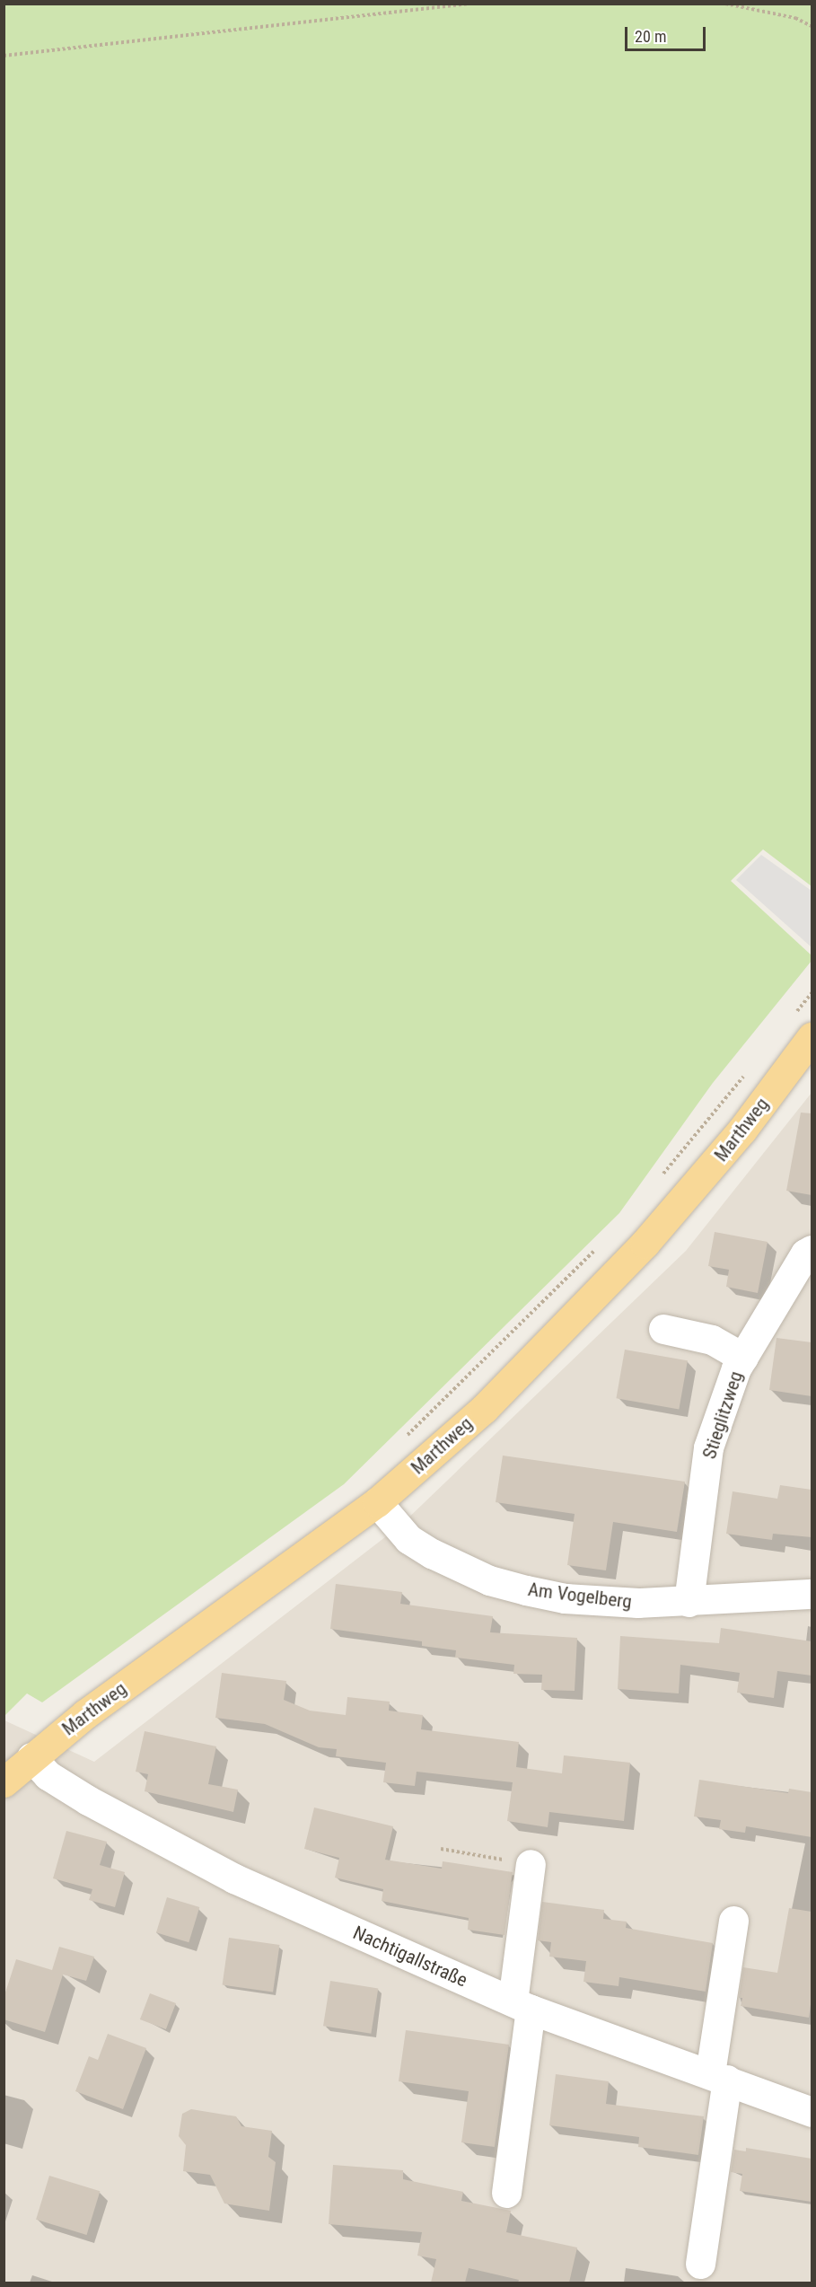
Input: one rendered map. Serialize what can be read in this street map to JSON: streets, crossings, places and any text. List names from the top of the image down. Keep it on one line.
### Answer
{"streets":{"main road":["Marthweg"],"street":["Stieglitzweg","Am Vogelberg","Nachtigallstraße"]},"crossings":[["Marthweg","Am Vogelberg"],["Marthweg","Nachtigallstraße"],["Stieglitzweg","Am Vogelberg"]],"scale_bar":"20 m"}
